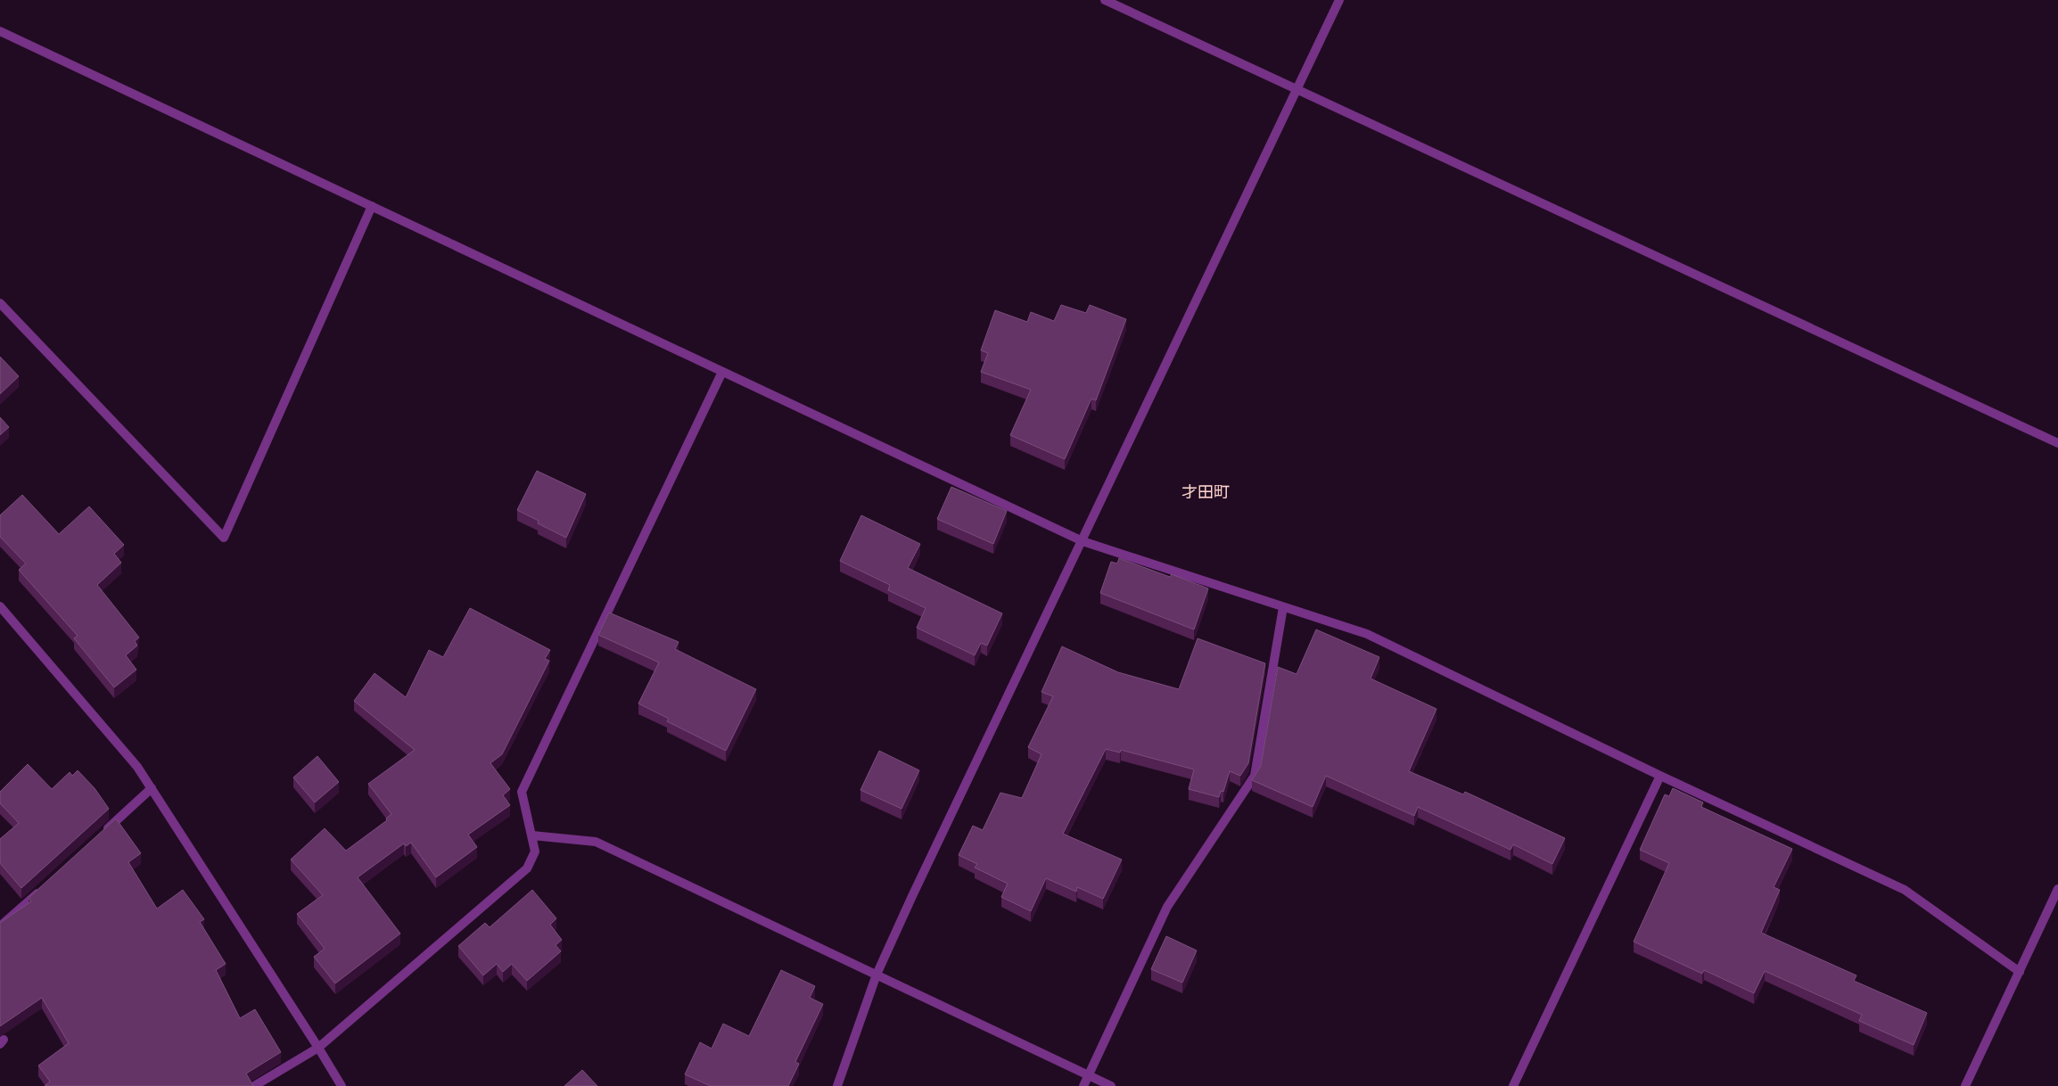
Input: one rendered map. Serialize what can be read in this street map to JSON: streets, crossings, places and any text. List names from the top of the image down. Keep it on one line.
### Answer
{"districts":["才田町"]}
